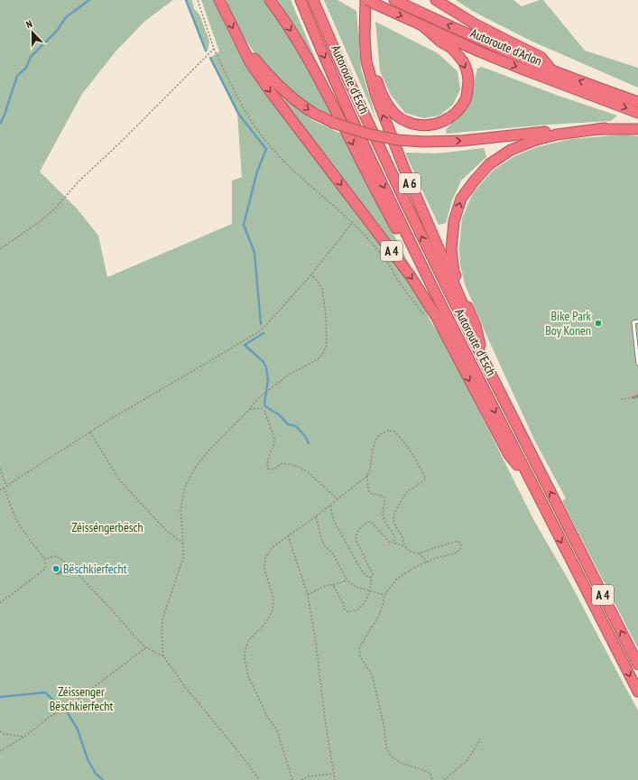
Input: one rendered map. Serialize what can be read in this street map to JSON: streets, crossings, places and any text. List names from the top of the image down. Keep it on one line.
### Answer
{"streets":{"highway":["Autoroute d'Arlon","Autoroute d'Esch","A 6","A 4"]},"crossings":[["Autoroute d'Arlon","A 6"],["Autoroute d'Esch","A 6"],["Autoroute d'Esch","A 4"]],"parks":["Zéisséngerbësch","Zéissenger Bëschkierfecht"],"places":["Bike Park Boy Konen","Bëschkierfecht"],"north":"top"}
